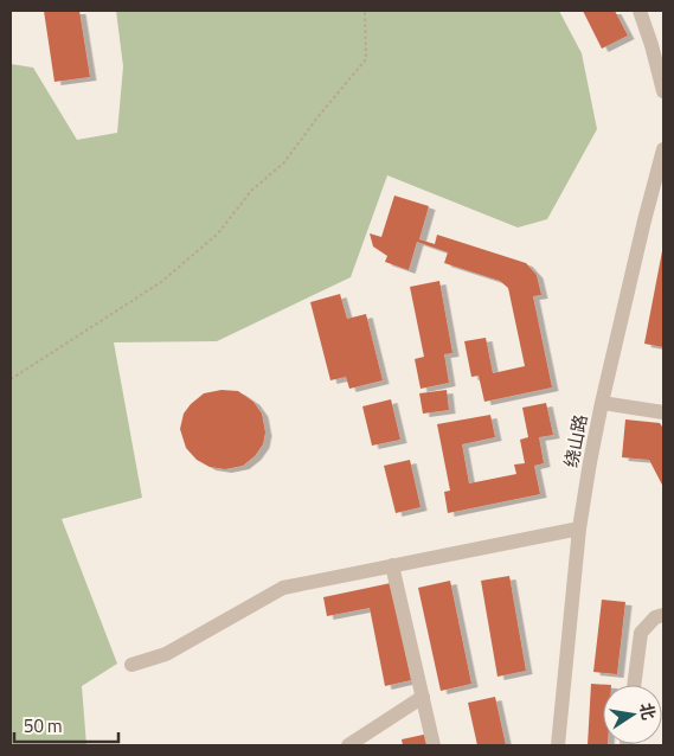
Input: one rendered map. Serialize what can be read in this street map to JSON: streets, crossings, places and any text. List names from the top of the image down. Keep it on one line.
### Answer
{"streets":{"street":["绕山路"]},"scale_bar":"50 m","north":"right"}
